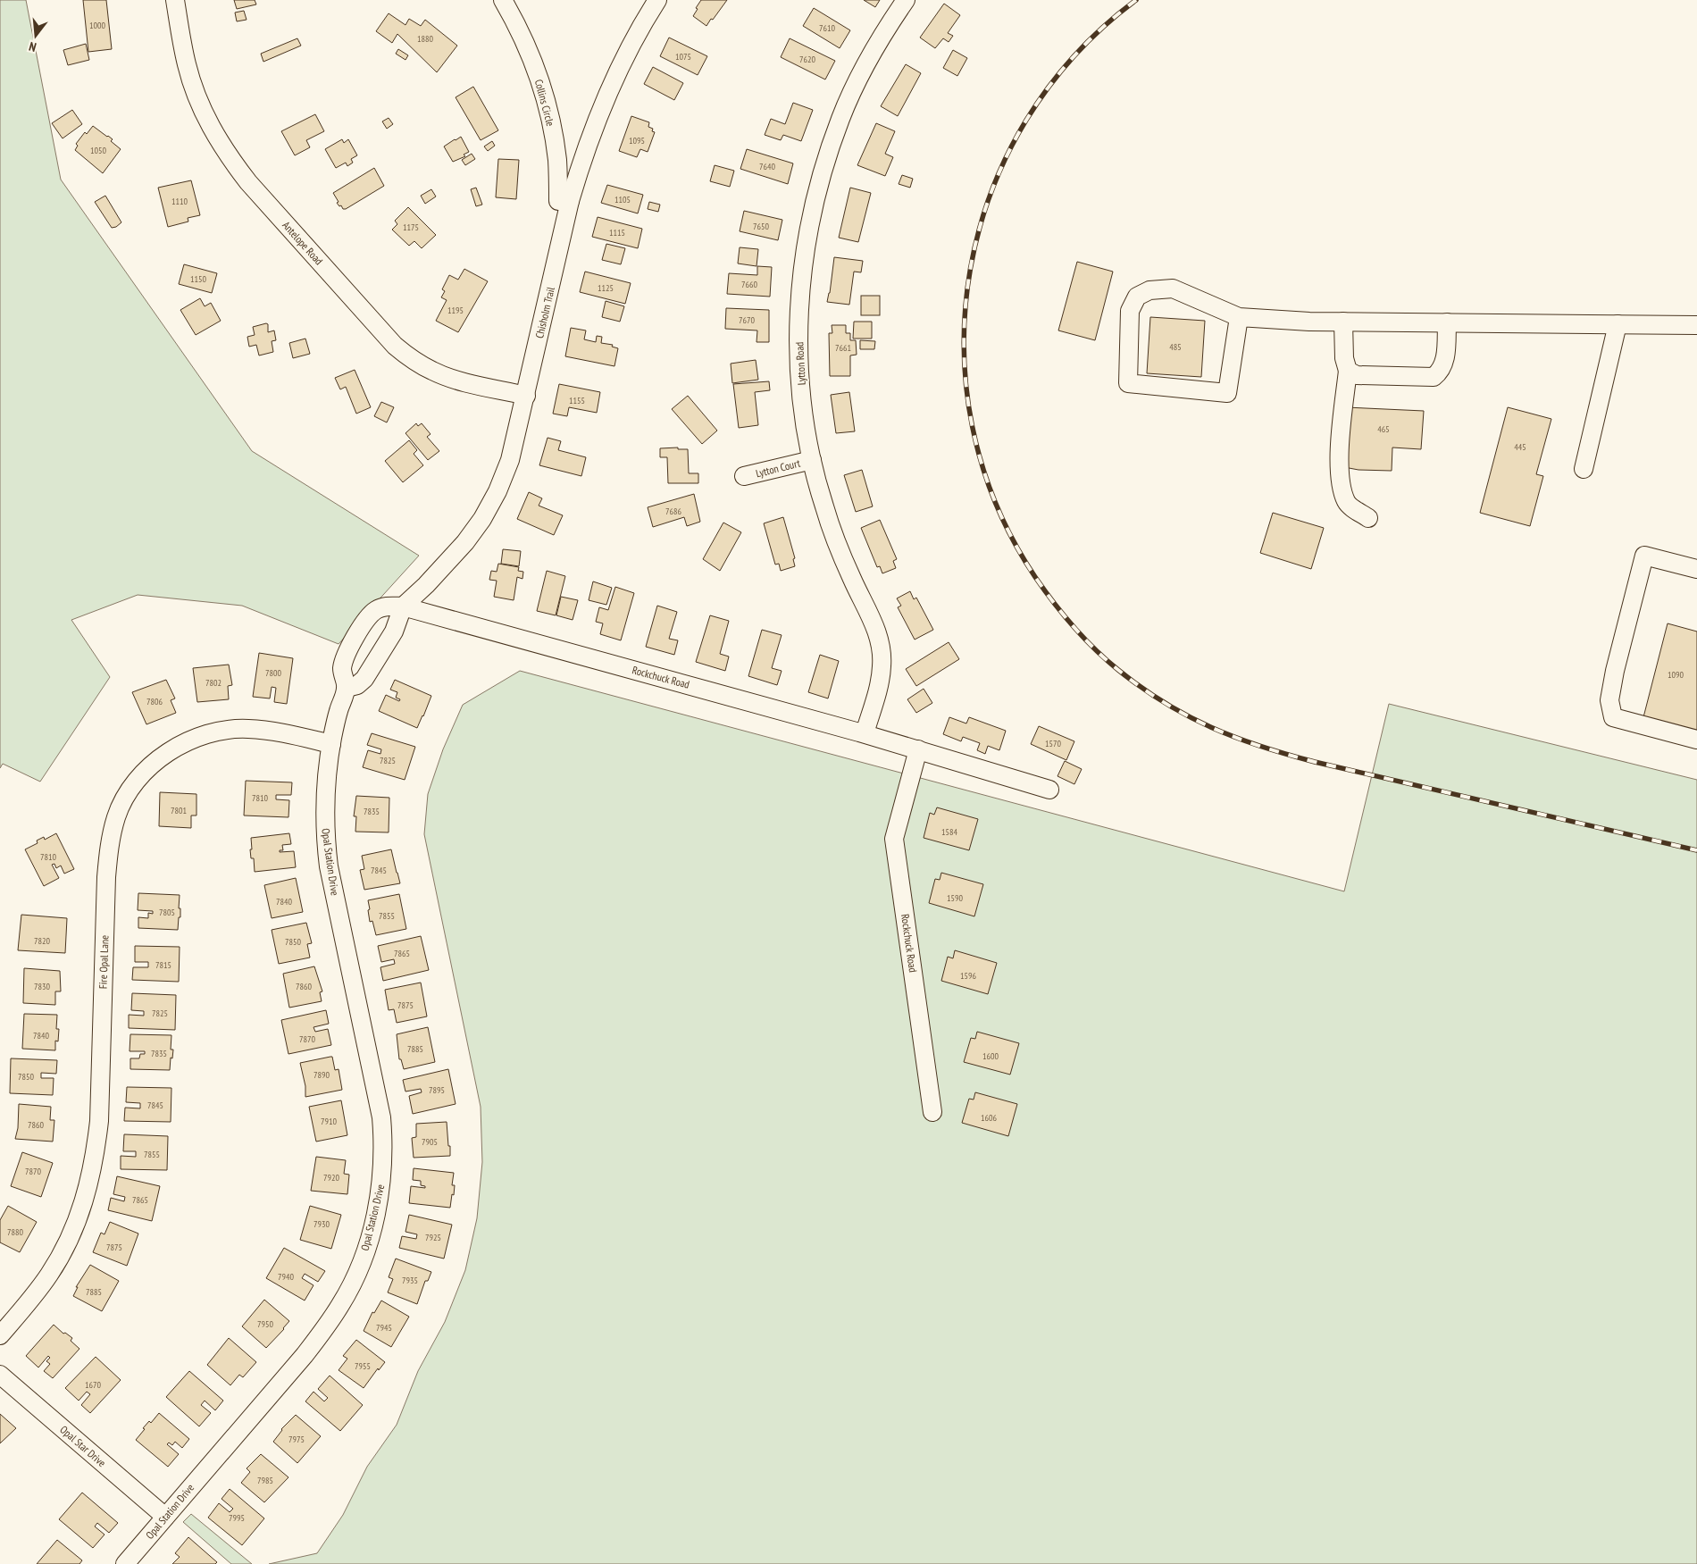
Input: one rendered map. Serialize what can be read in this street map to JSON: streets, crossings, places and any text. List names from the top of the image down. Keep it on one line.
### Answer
{"streets":{"street":["Collins Circle","Antelope Road","Chisholm Trail","Lytton Road","Lytton Court","Rockchuck Road","Opal Station Drive","Fire Opal Lane","Opal Star Drive"]},"crossings":[["Collins Circle","Chisholm Trail"],["Antelope Road","Chisholm Trail"],["Chisholm Trail","Rockchuck Road"],["Chisholm Trail","Opal Station Drive"],["Lytton Road","Lytton Court"],["Lytton Road","Rockchuck Road"],["Rockchuck Road","Opal Station Drive"],["Opal Station Drive","Fire Opal Lane"],["Opal Station Drive","Opal Star Drive"]],"house_numbers":["1000","7610","1880","1075","7620","1095","1050","7640","1105","1110","7650","1175","1115","1150","7660","1125","1195","7670","485","7661","1155","465","445","7686","7800","1090","7802","7806","1570","7825","7810","7801","7835","1584","7810","7845","1590","7840","7805","7855","7820","7850","7865","7815","1596","7830","7860","7875","7825","7840","7870","7885","7835","1600","7890","7850","7895","7845","1606","7910","7860","7905","7855","7870","7920","7865","7930","7880","7925","7875","7940","7935","7885","7950","7945","7955","1670","7975","7985","7995"],"north":"bottom"}
